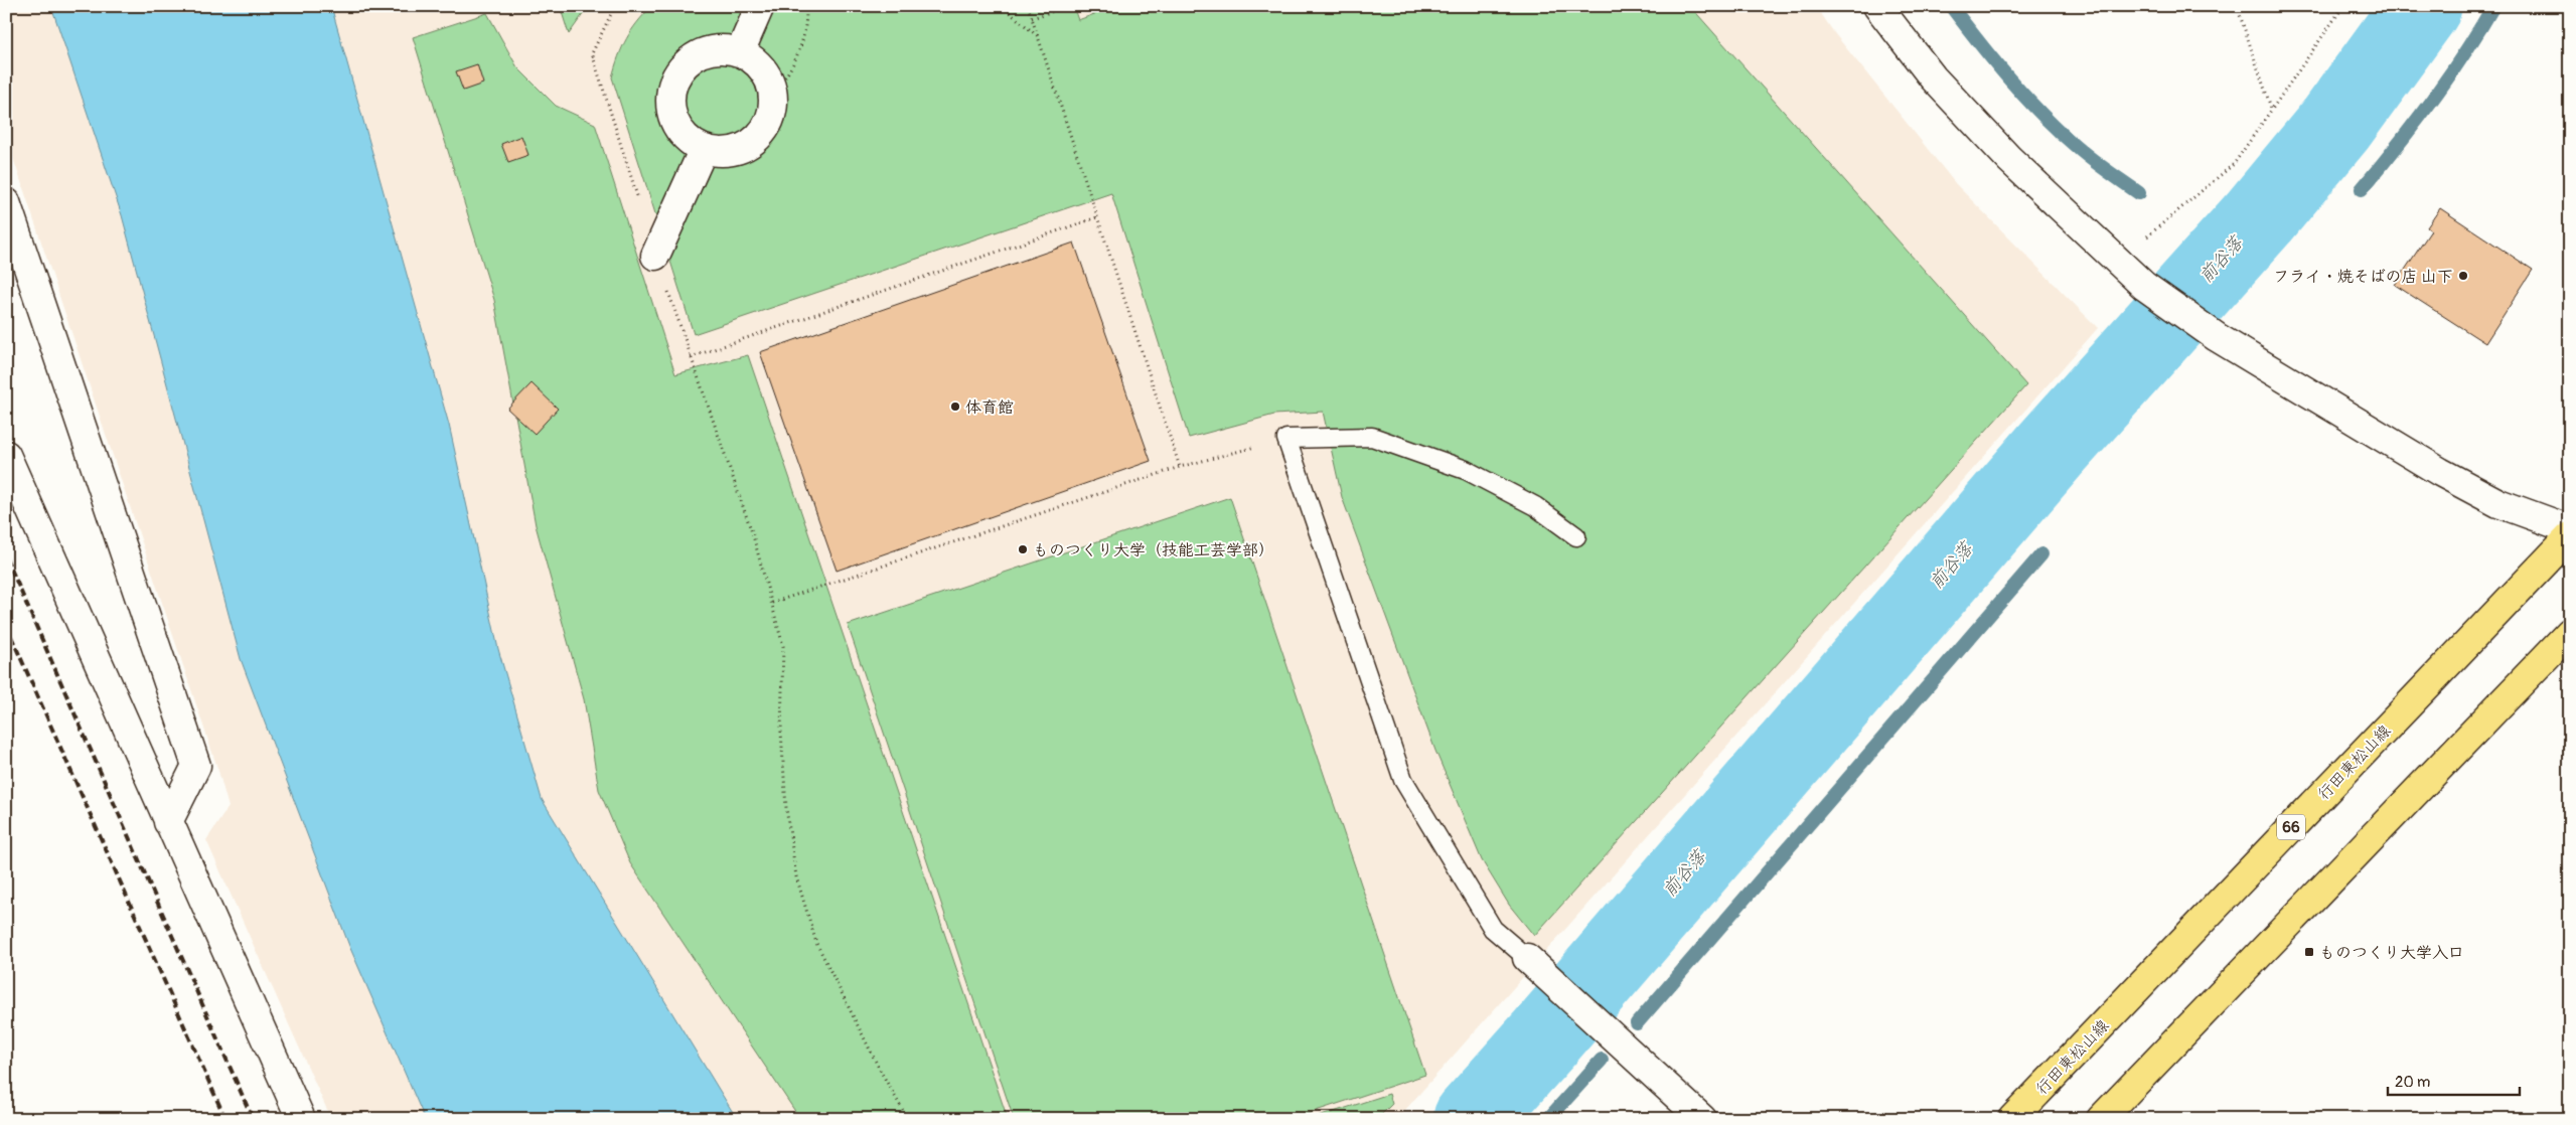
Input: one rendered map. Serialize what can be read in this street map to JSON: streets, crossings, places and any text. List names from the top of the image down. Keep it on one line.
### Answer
{"streets":{"main road":["行田東松山線","66"]},"water":["前谷落"],"places":{"other":["フライ・焼そばの店 山下","体育館","ものつくり大学（技能工芸学部）"],"transit":["ものつくり大学入口"]},"scale_bar":"20 m"}
